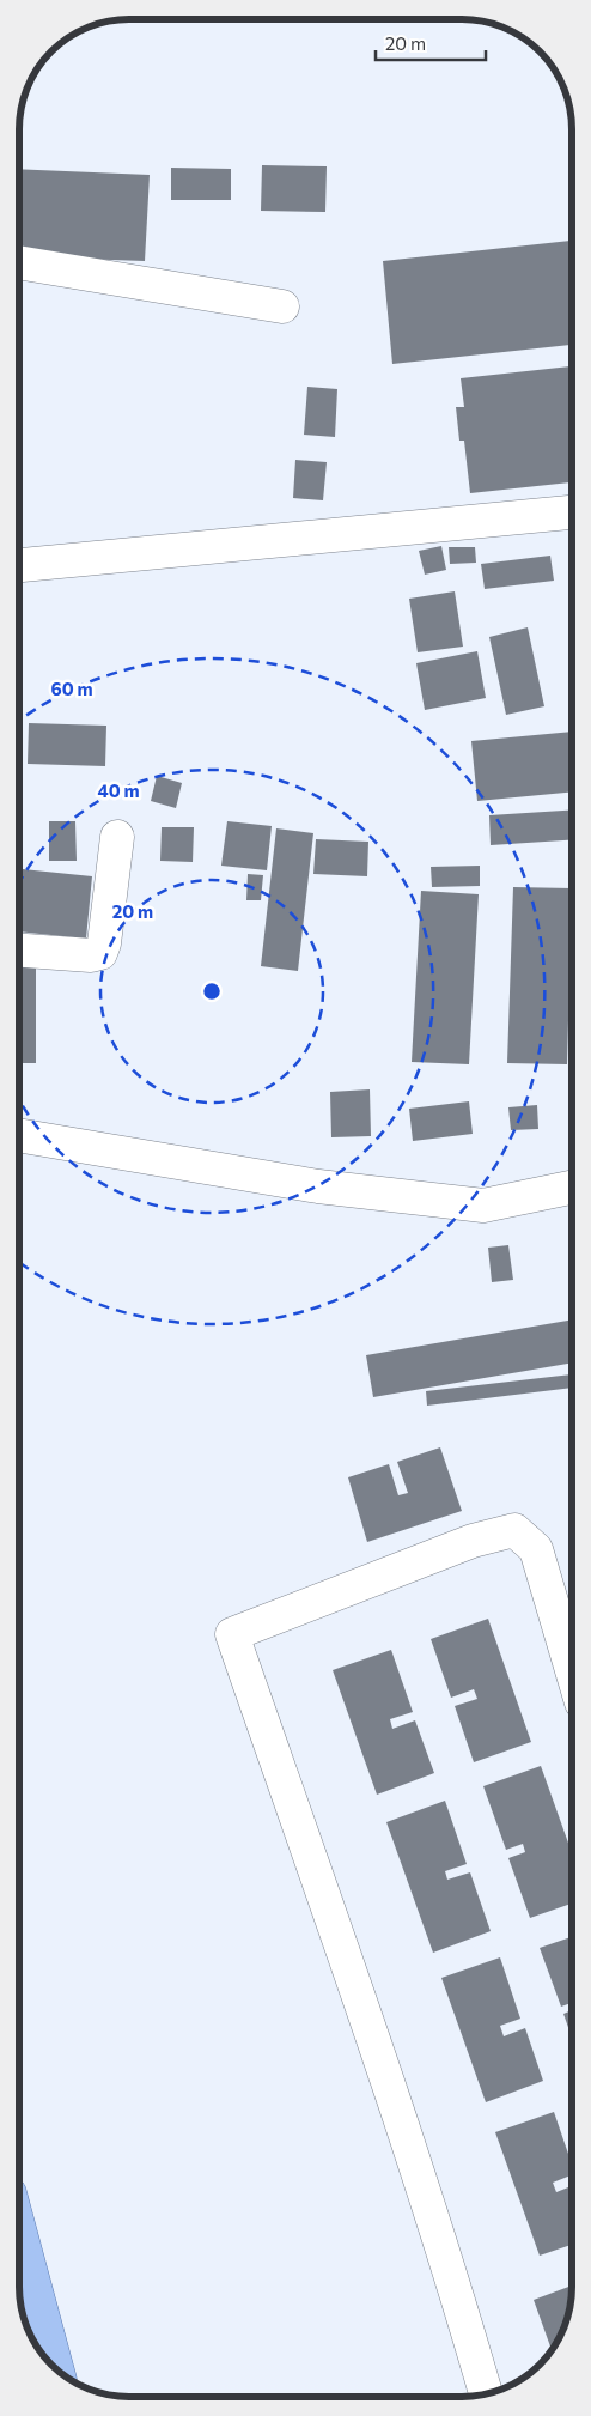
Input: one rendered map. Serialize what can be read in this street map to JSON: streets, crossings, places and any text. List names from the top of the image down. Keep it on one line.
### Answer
{"scale_bar":"20 m","rings":["60 m","40 m","20 m"]}
